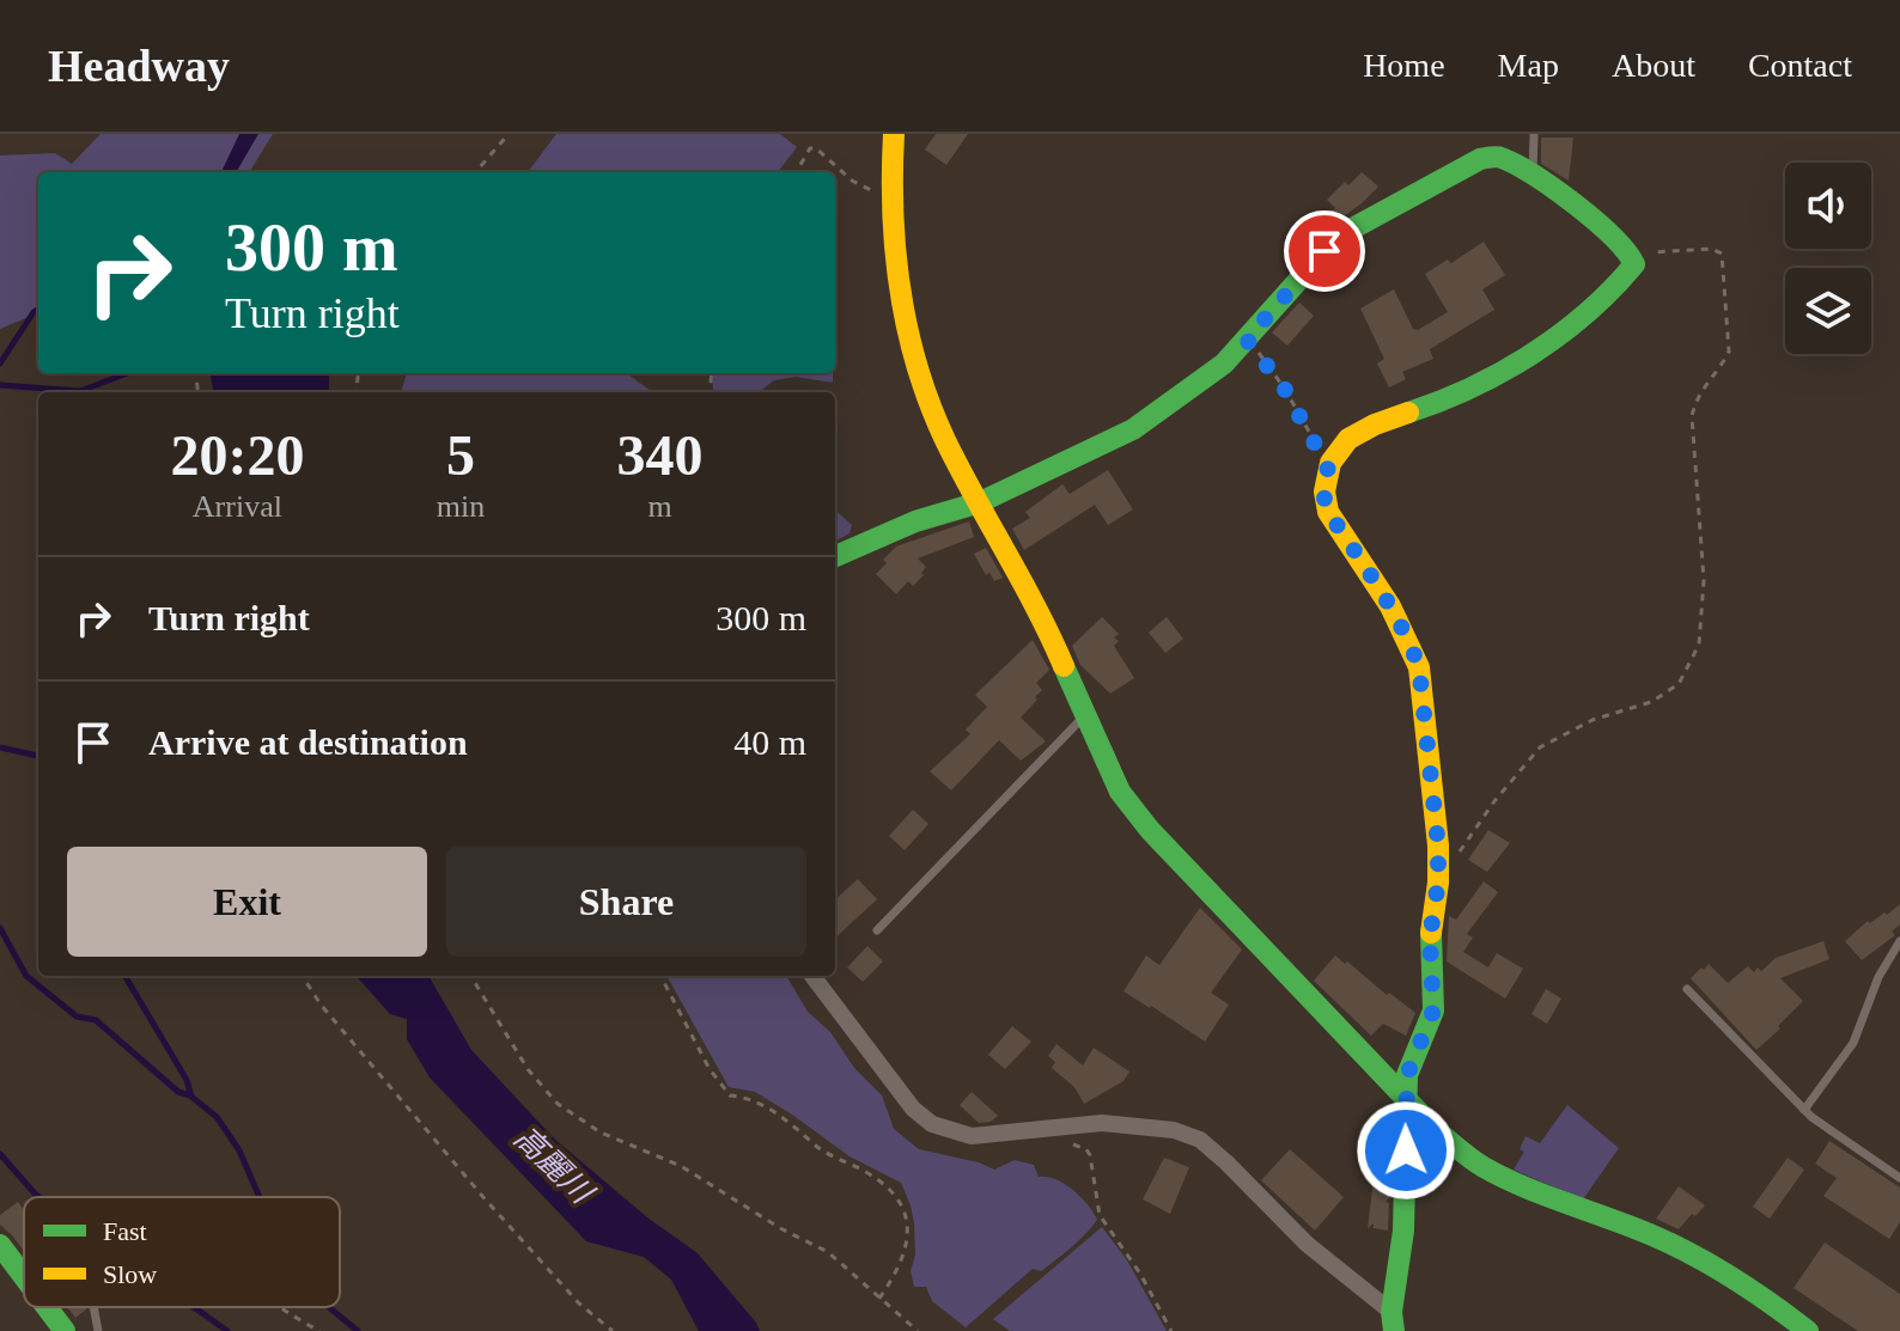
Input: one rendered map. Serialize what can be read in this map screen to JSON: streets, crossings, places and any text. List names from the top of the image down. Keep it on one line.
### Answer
{"water":["高麗川"],"legend":["Fast","Slow"],"page":{"header":"Headway","nav":["Home","Map","About","Contact"],"turn":["300 m","Turn right"],"eta":["20:20","Arrival","5","min","340","m"],"list":[{"name":"Turn right","value":"300 m"},{"name":"Arrive at destination","value":"40 m"}],"buttons":["Exit","Share"]}}
